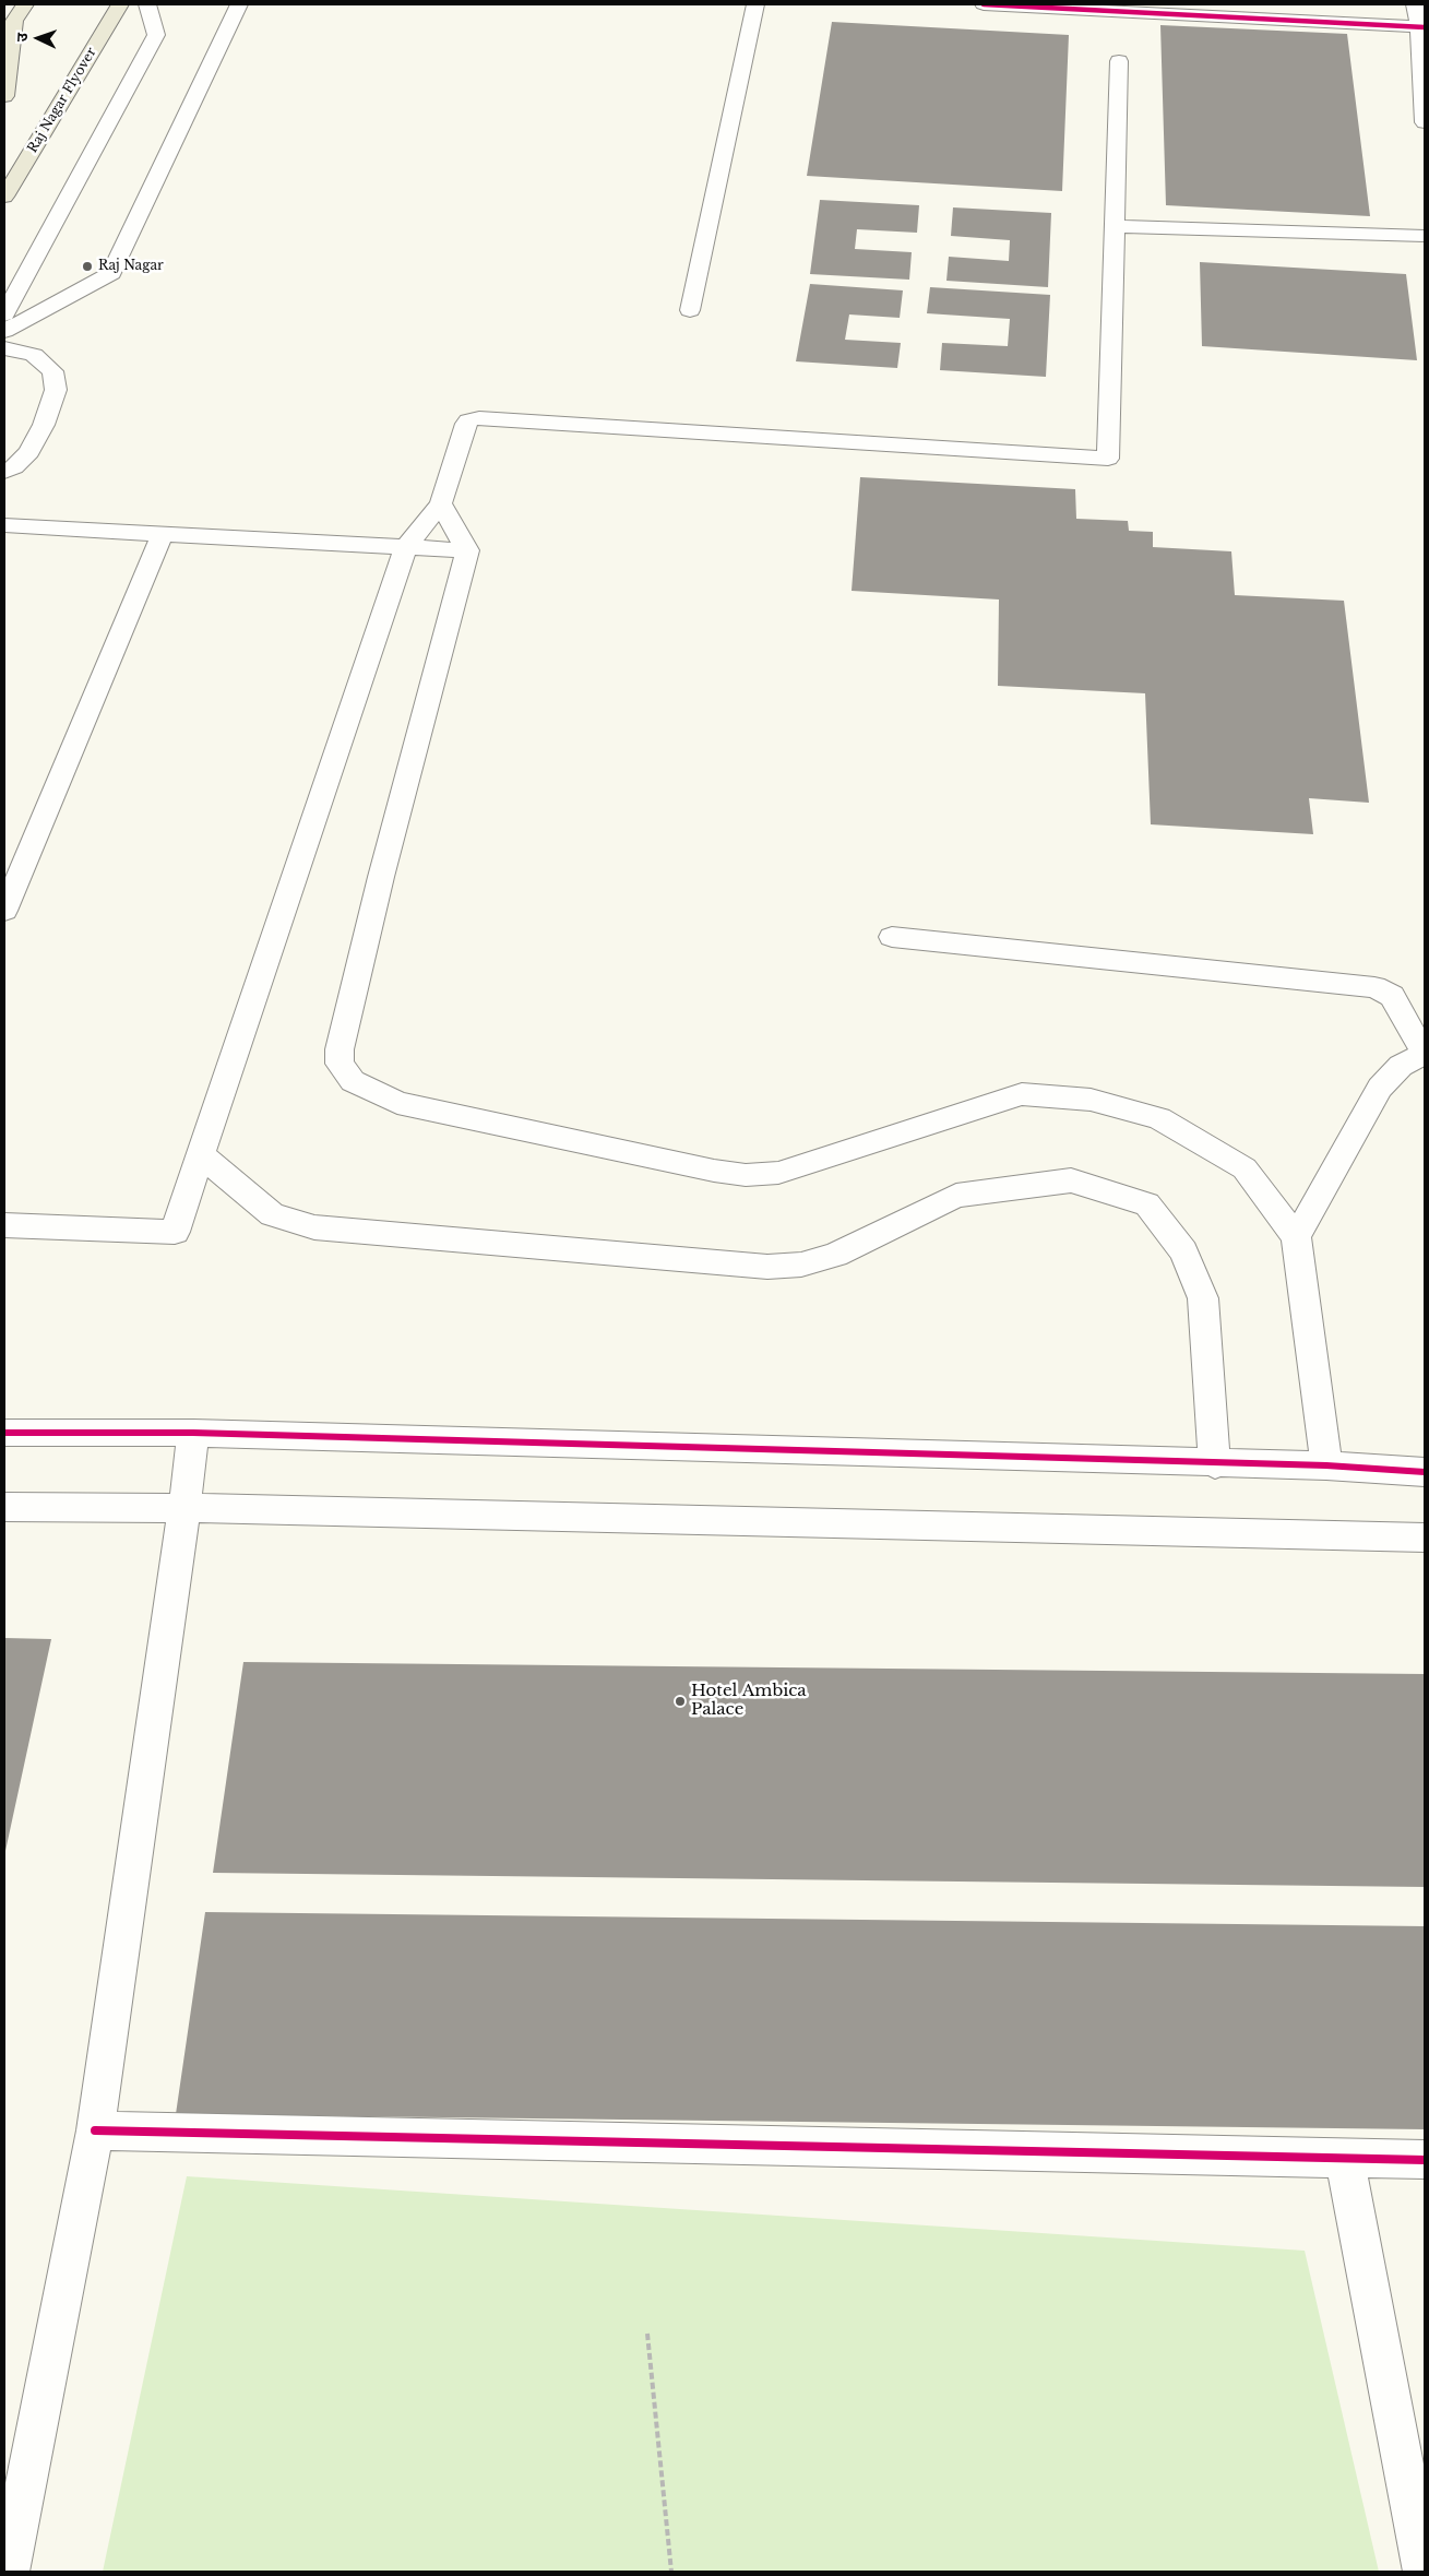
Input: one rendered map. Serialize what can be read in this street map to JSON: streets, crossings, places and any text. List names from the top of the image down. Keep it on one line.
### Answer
{"streets":{"main road":["Raj Nagar Flyover"]},"places":["Raj Nagar","Hotel Ambica Palace"],"north":"left"}
